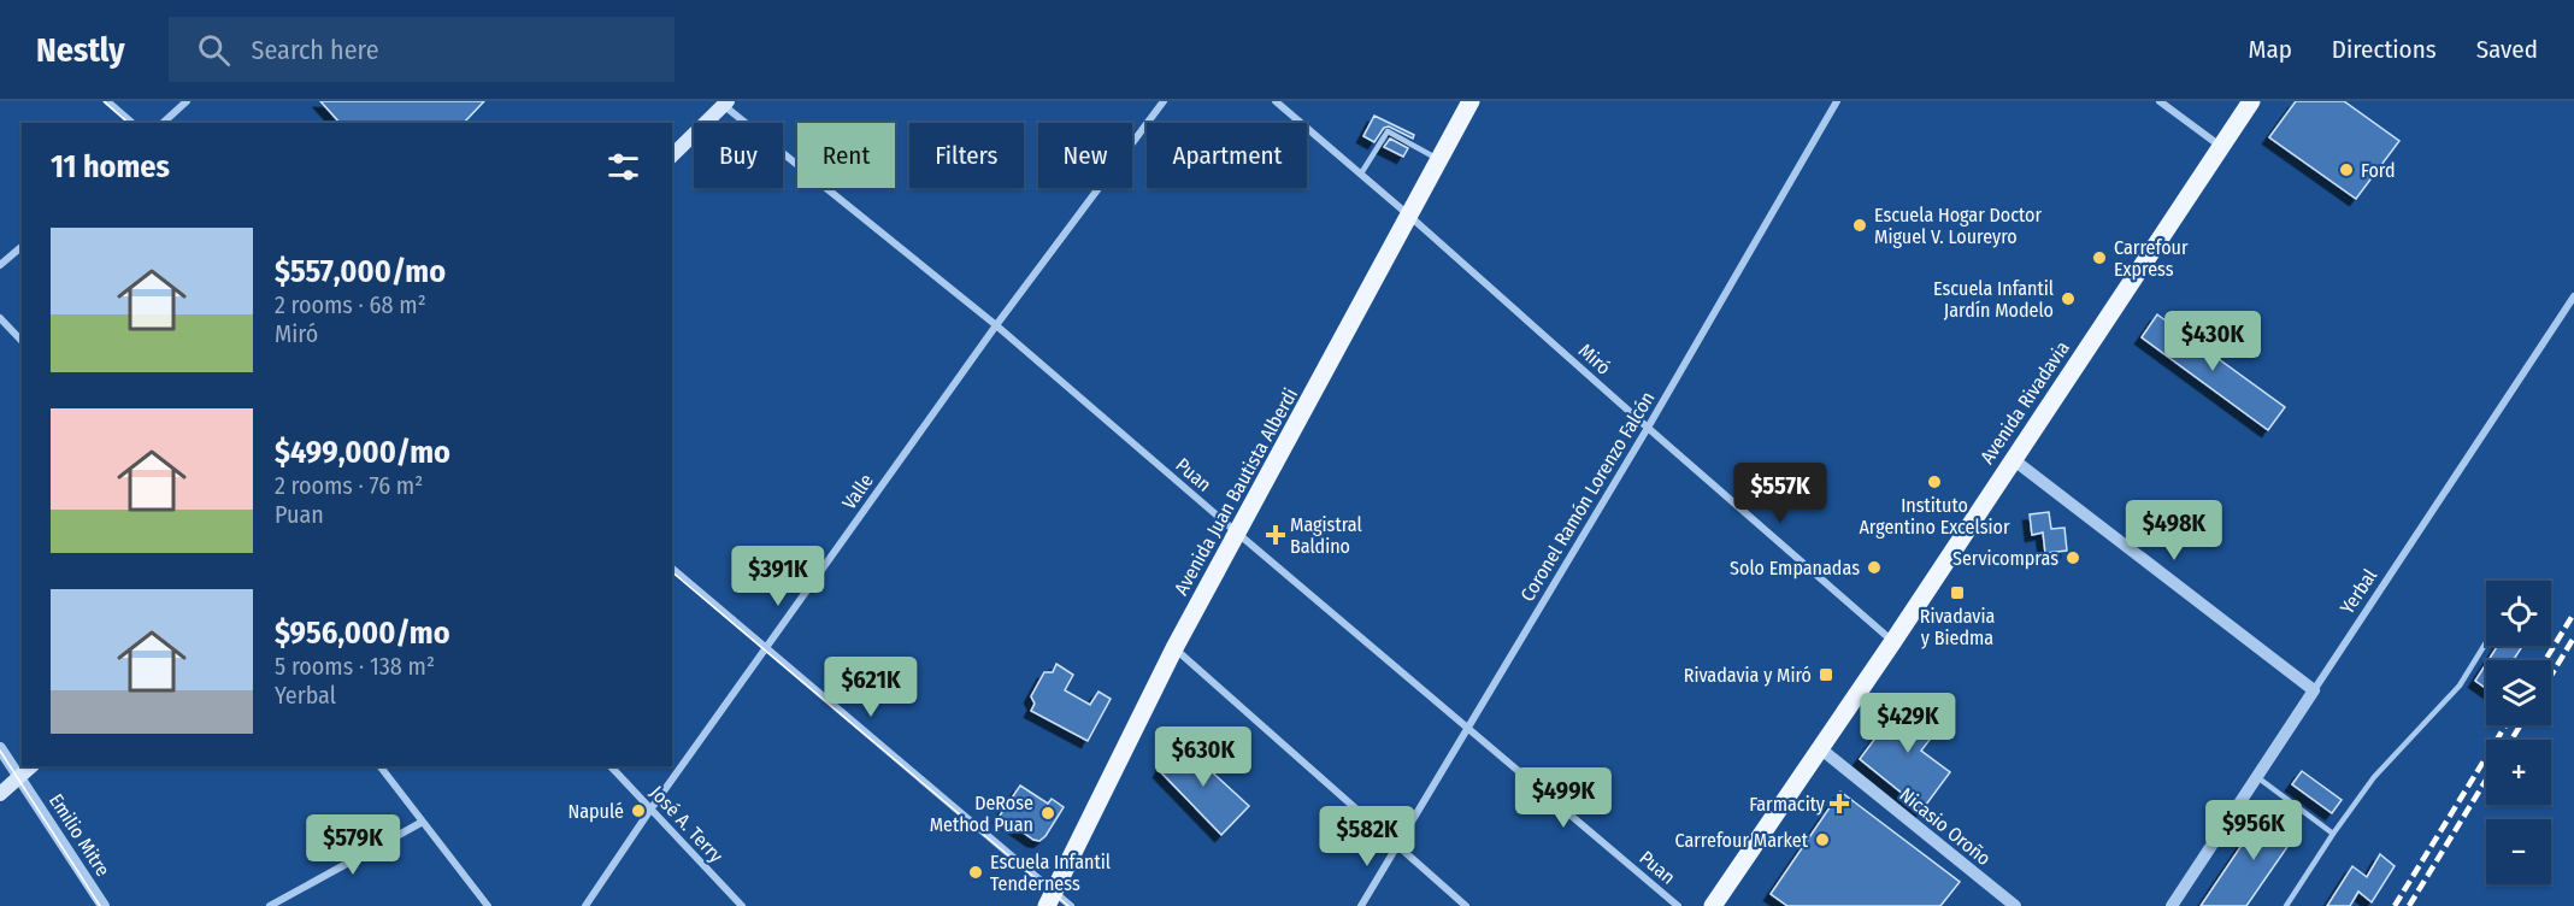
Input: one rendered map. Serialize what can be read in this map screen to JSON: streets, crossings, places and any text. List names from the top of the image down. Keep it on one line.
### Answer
{"streets":{"main road":["Avenida Rivadavia","Avenida Juan Bautista Alberdi"],"street":["Miró","Puan","Valle","Coronel Ramón Lorenzo Falcón","Yerbal","José A. Terry","Nicasio Oroño","Emilio Mitre"]},"crossings":[["Miró","Avenida Rivadavia"],["Miró","Avenida Juan Bautista Alberdi"],["Miró","Coronel Ramón Lorenzo Falcón"],["Avenida Rivadavia","Nicasio Oroño"],["Puan","Valle"],["Puan","Avenida Juan Bautista Alberdi"],["Puan","Coronel Ramón Lorenzo Falcón"],["Valle","José A. Terry"]],"places":{"other":["Ford","Escuela Hogar Doctor Miguel V. Loureyro","Carrefour Express","Escuela Infantil Jardín Modelo","Instituto Argentino Excelsior","Servicompras","Solo Empanadas","Napulé","DeRose Method Puan","Carrefour Market","Escuela Infantil Tenderness"],"health":["Magistral Baldino","Farmacity"],"transit":["Rivadavia y Biedma","Rivadavia y Miró"]},"page":{"header":"Nestly","search":"Search here","nav":["Map","Directions","Saved"],"chip":["Buy","Rent","Filters","New","Apartment"],"heading":"11 homes","list":[{"name":"$557,000/mo","note":"2 rooms · 68 m² · Miró"},{"name":"$499,000/mo","note":"2 rooms · 76 m² · Puan"},{"name":"$956,000/mo","note":"5 rooms · 138 m² · Yerbal"}],"price":["$430K","$557K","$498K","$391K","$621K","$429K","$630K","$499K","$956K","$582K","$579K"],"map_buttons":["+","−"]}}
